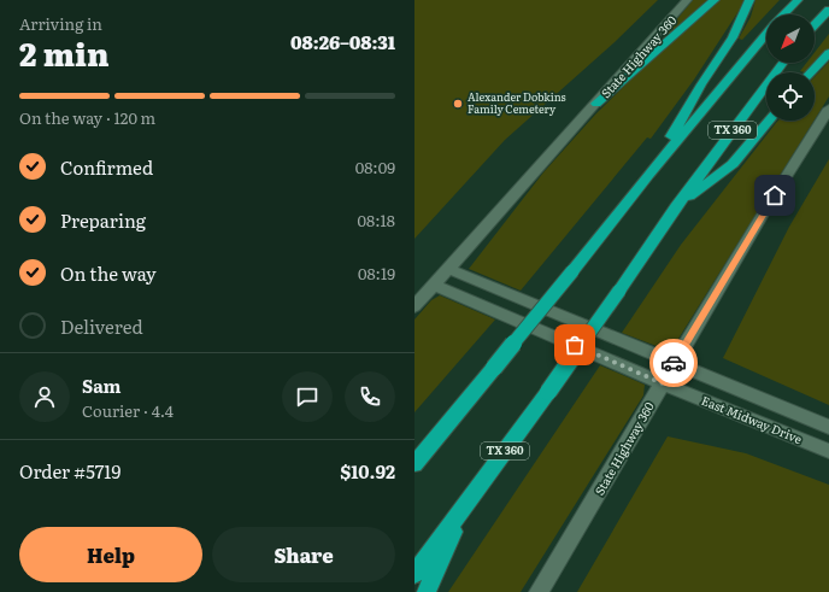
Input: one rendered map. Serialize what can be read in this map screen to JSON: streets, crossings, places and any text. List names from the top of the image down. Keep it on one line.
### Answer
{"streets":{"highway":["TX 360"],"main road":["State Highway 360","East Midway Drive"]},"crossings":[["State Highway 360","East Midway Drive"]],"places":["Alexander Dobkins Family Cemetery"],"north":"bottom left","page":{"heading":["2 min","Arriving in","08:26–08:31"],"panel":["Sam","Courier · 4.4","Order #5719","$10.92"],"bar":"On the way · 120 m","list":[["Confirmed","08:09"],["Preparing","08:18"],["On the way","08:19"],"Delivered"],"buttons":["Help","Share"]}}
